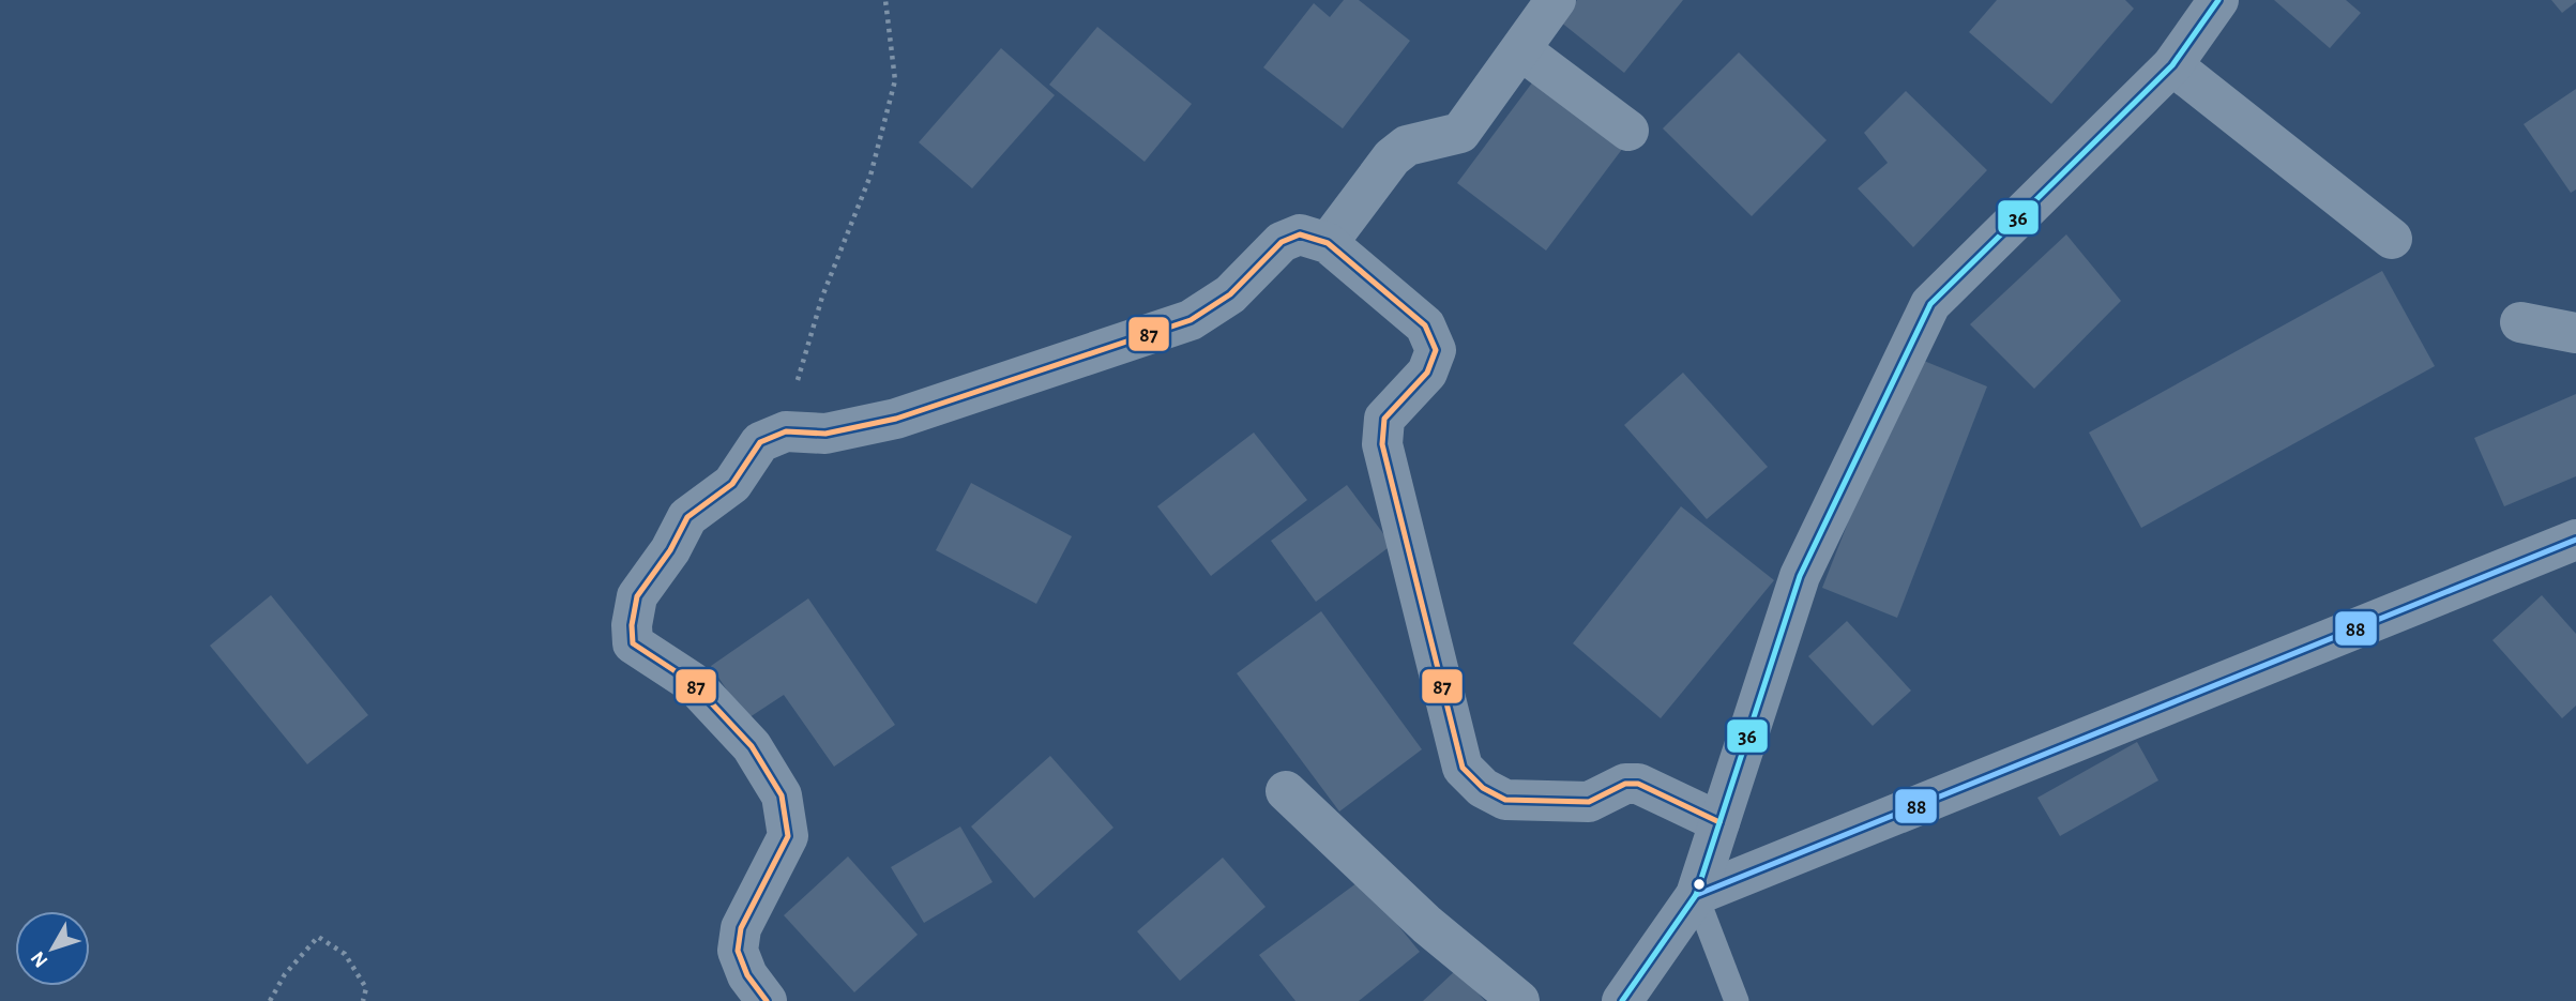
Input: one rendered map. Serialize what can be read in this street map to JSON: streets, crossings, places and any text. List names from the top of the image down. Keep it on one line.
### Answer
{"lines":["transit line 36","transit line 87","transit line 88"],"north":"bottom left"}
